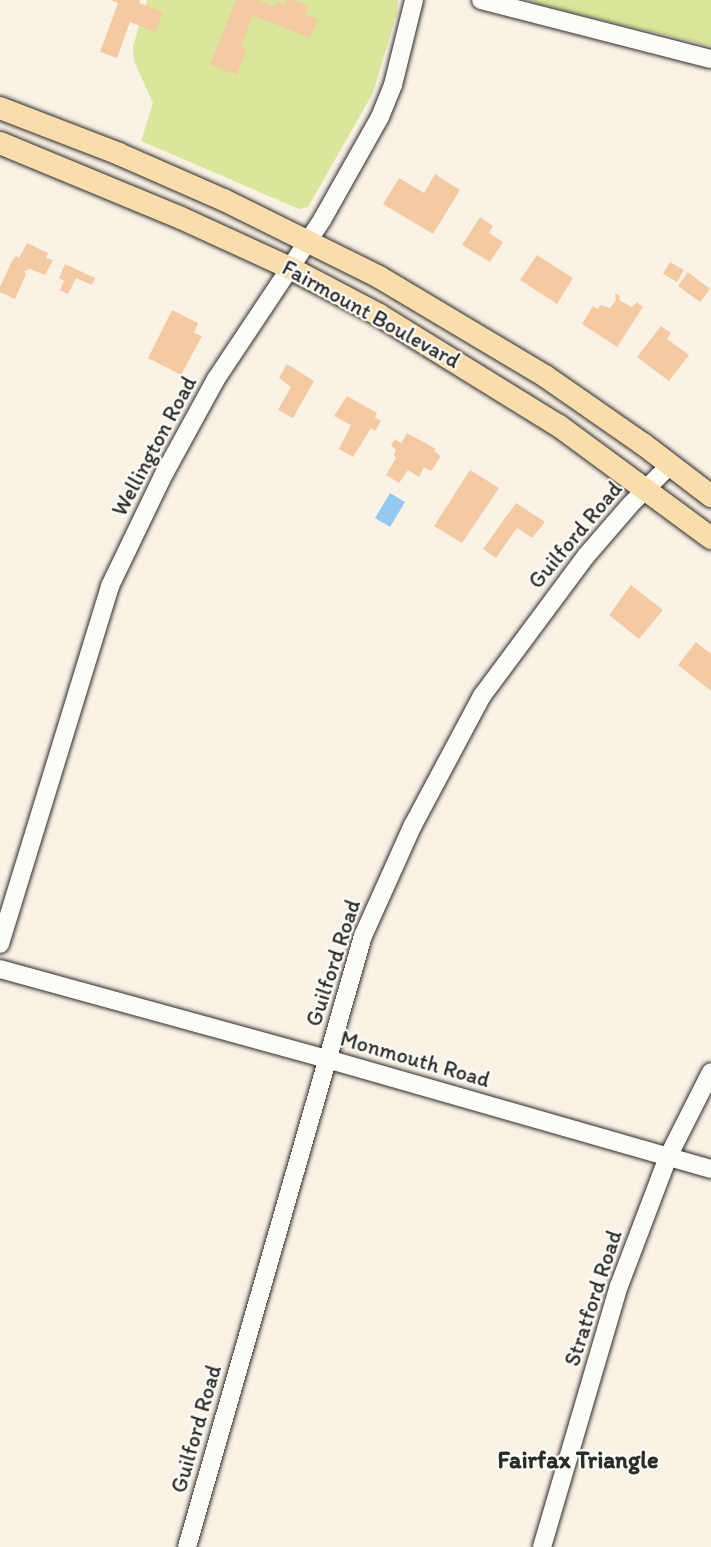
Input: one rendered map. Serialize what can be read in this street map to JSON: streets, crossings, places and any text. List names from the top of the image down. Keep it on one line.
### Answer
{"streets":{"main road":["Fairmount Boulevard"],"street":["Wellington Road","Guilford Road","Monmouth Road","Stratford Road"]},"crossings":[["Fairmount Boulevard","Wellington Road"],["Fairmount Boulevard","Guilford Road"],["Guilford Road","Monmouth Road"],["Monmouth Road","Stratford Road"]],"districts":["Fairfax Triangle"]}
